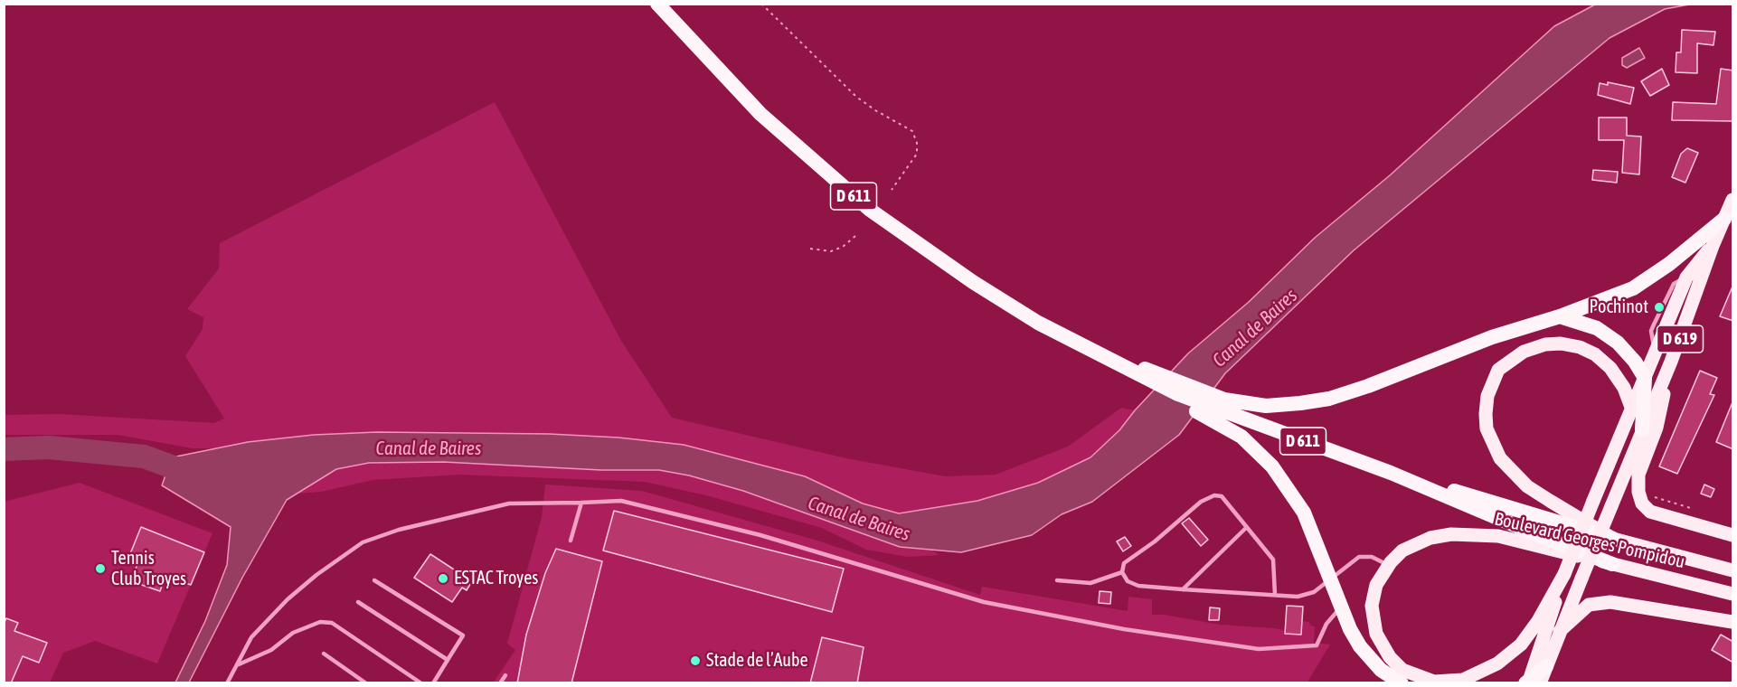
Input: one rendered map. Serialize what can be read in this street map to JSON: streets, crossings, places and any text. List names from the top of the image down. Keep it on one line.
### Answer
{"streets":{"highway":["D 611"],"main road":["D 619","Boulevard Georges Pompidou"]},"crossings":[["D 611","Boulevard Georges Pompidou"],["D 619","Boulevard Georges Pompidou"]],"water":["Canal de Baires"],"places":["Pochinot","Tennis Club Troyes","ESTAC Troyes","Stade de l’Aube"]}
